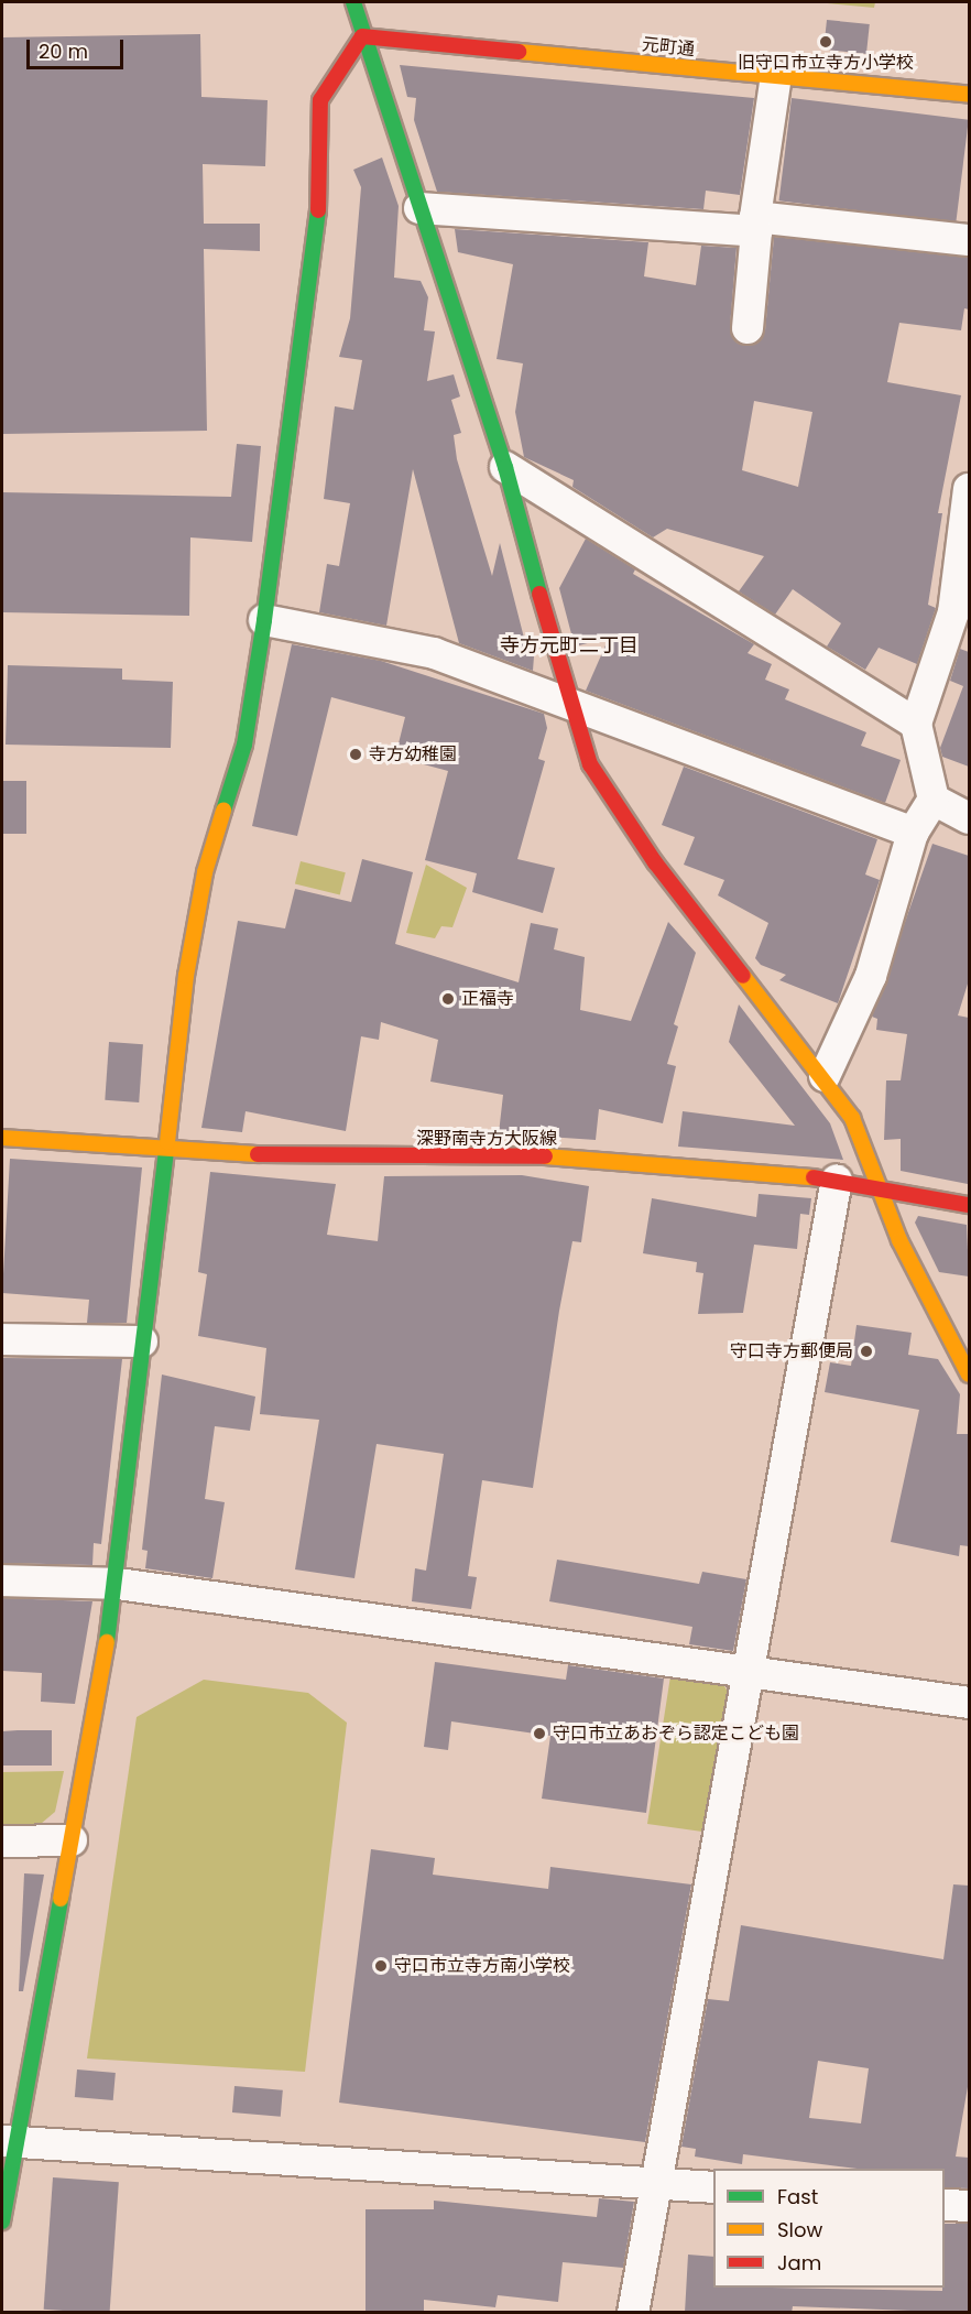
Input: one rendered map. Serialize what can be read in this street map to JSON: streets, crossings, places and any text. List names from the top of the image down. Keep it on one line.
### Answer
{"streets":{"street":["元町通","深野南寺方大阪線"]},"districts":["寺方元町二丁目"],"places":["旧守口市立寺方小学校","寺方幼稚園","正福寺","守口寺方郵便局","守口市立あおぞら認定こども園","守口市立寺方南小学校"],"legend":["Fast","Slow","Jam"],"scale_bar":"20 m"}
